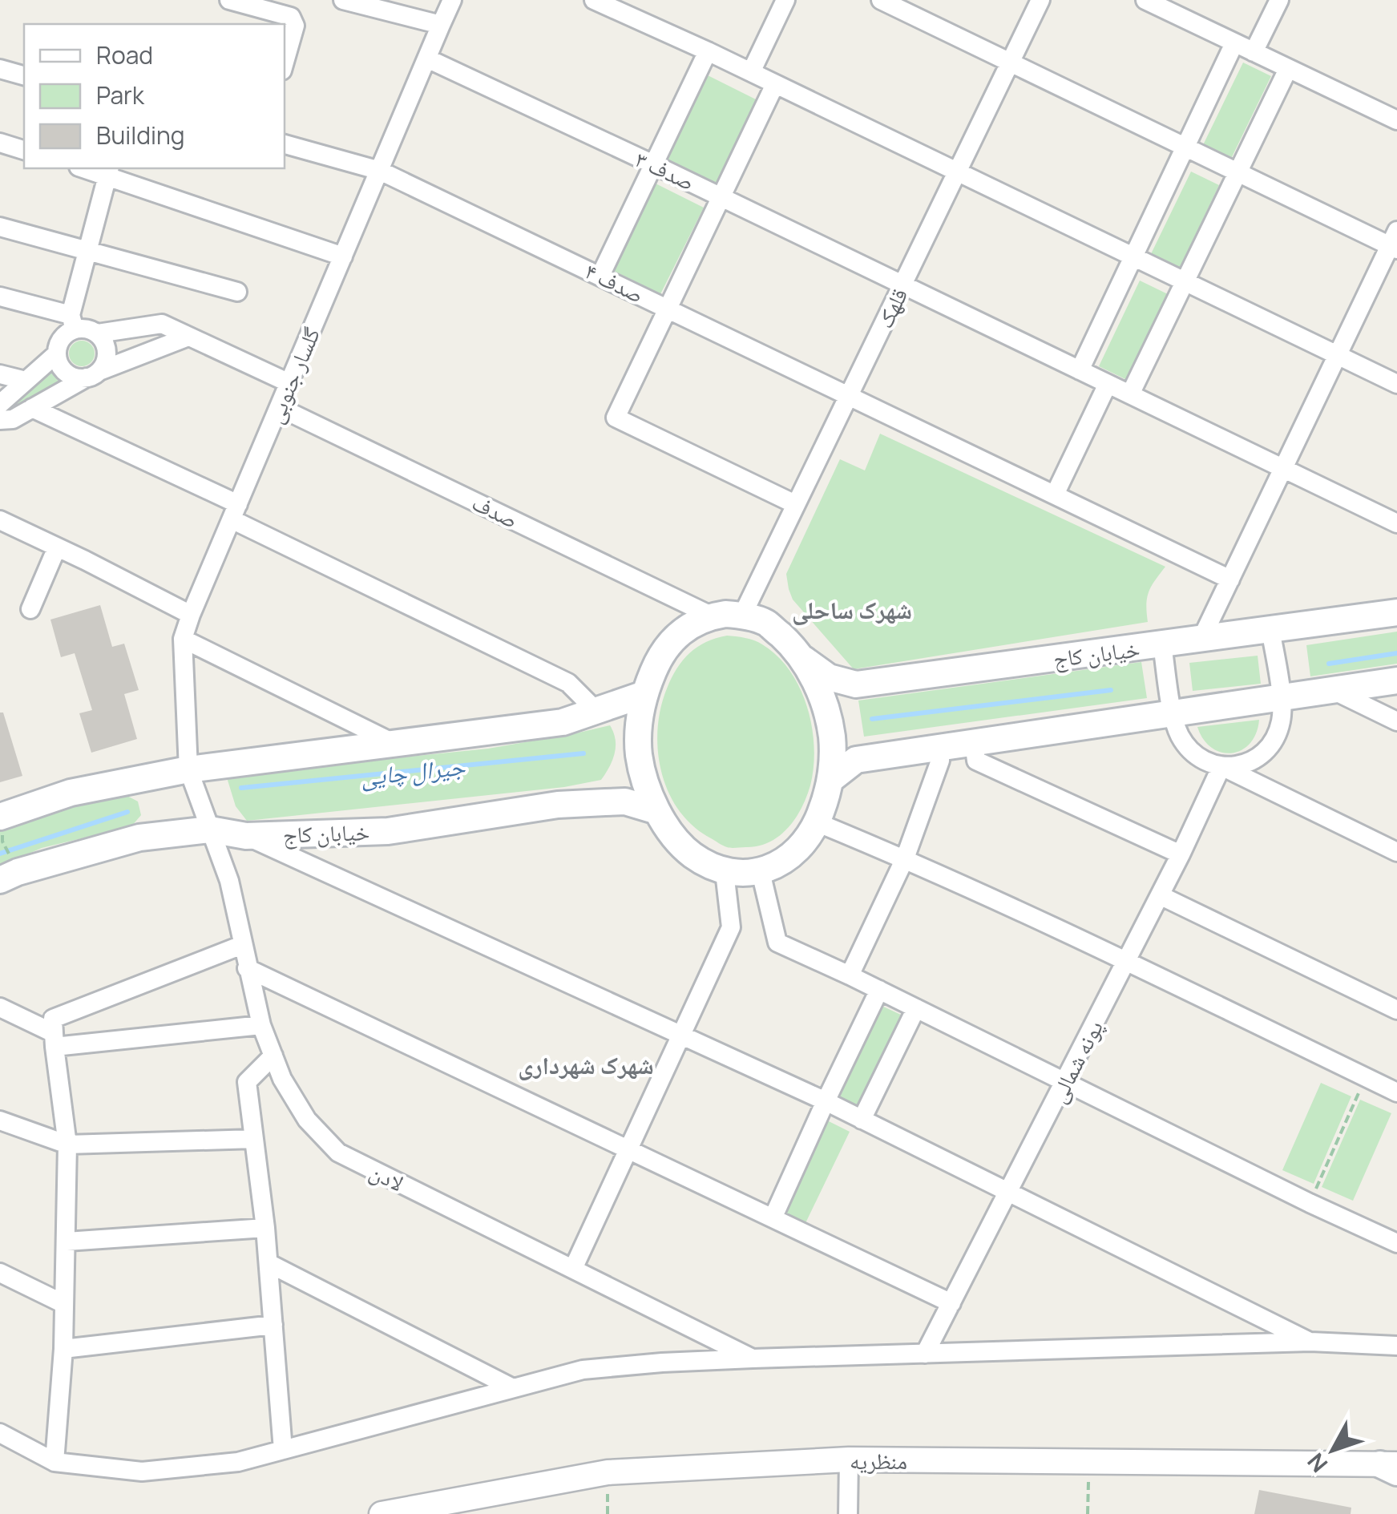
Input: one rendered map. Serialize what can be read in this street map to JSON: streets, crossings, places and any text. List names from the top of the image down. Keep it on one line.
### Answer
{"streets":{"main road":["خیابان کاج"],"street":["صدف ۳","صدف ۴","قلهک","گلسار جنوبی","صدف","پونه شمالی","لادن","منظریه"]},"crossings":[["صدف ۳","قلهک"],["صدف ۳","گلسار جنوبی"],["صدف ۴","قلهک"],["صدف ۴","گلسار جنوبی"],["قلهک","صدف"],["قلهک","خیابان کاج"],["گلسار جنوبی","صدف"],["گلسار جنوبی","خیابان کاج"],["گلسار جنوبی","لادن"],["صدف","خیابان کاج"],["خیابان کاج","لادن"]],"districts":["شهرک ساحلی","شهرک شهرداری"],"water":["جیرال چایی"],"legend":["Road","Park","Building"],"north":"bottom left"}
